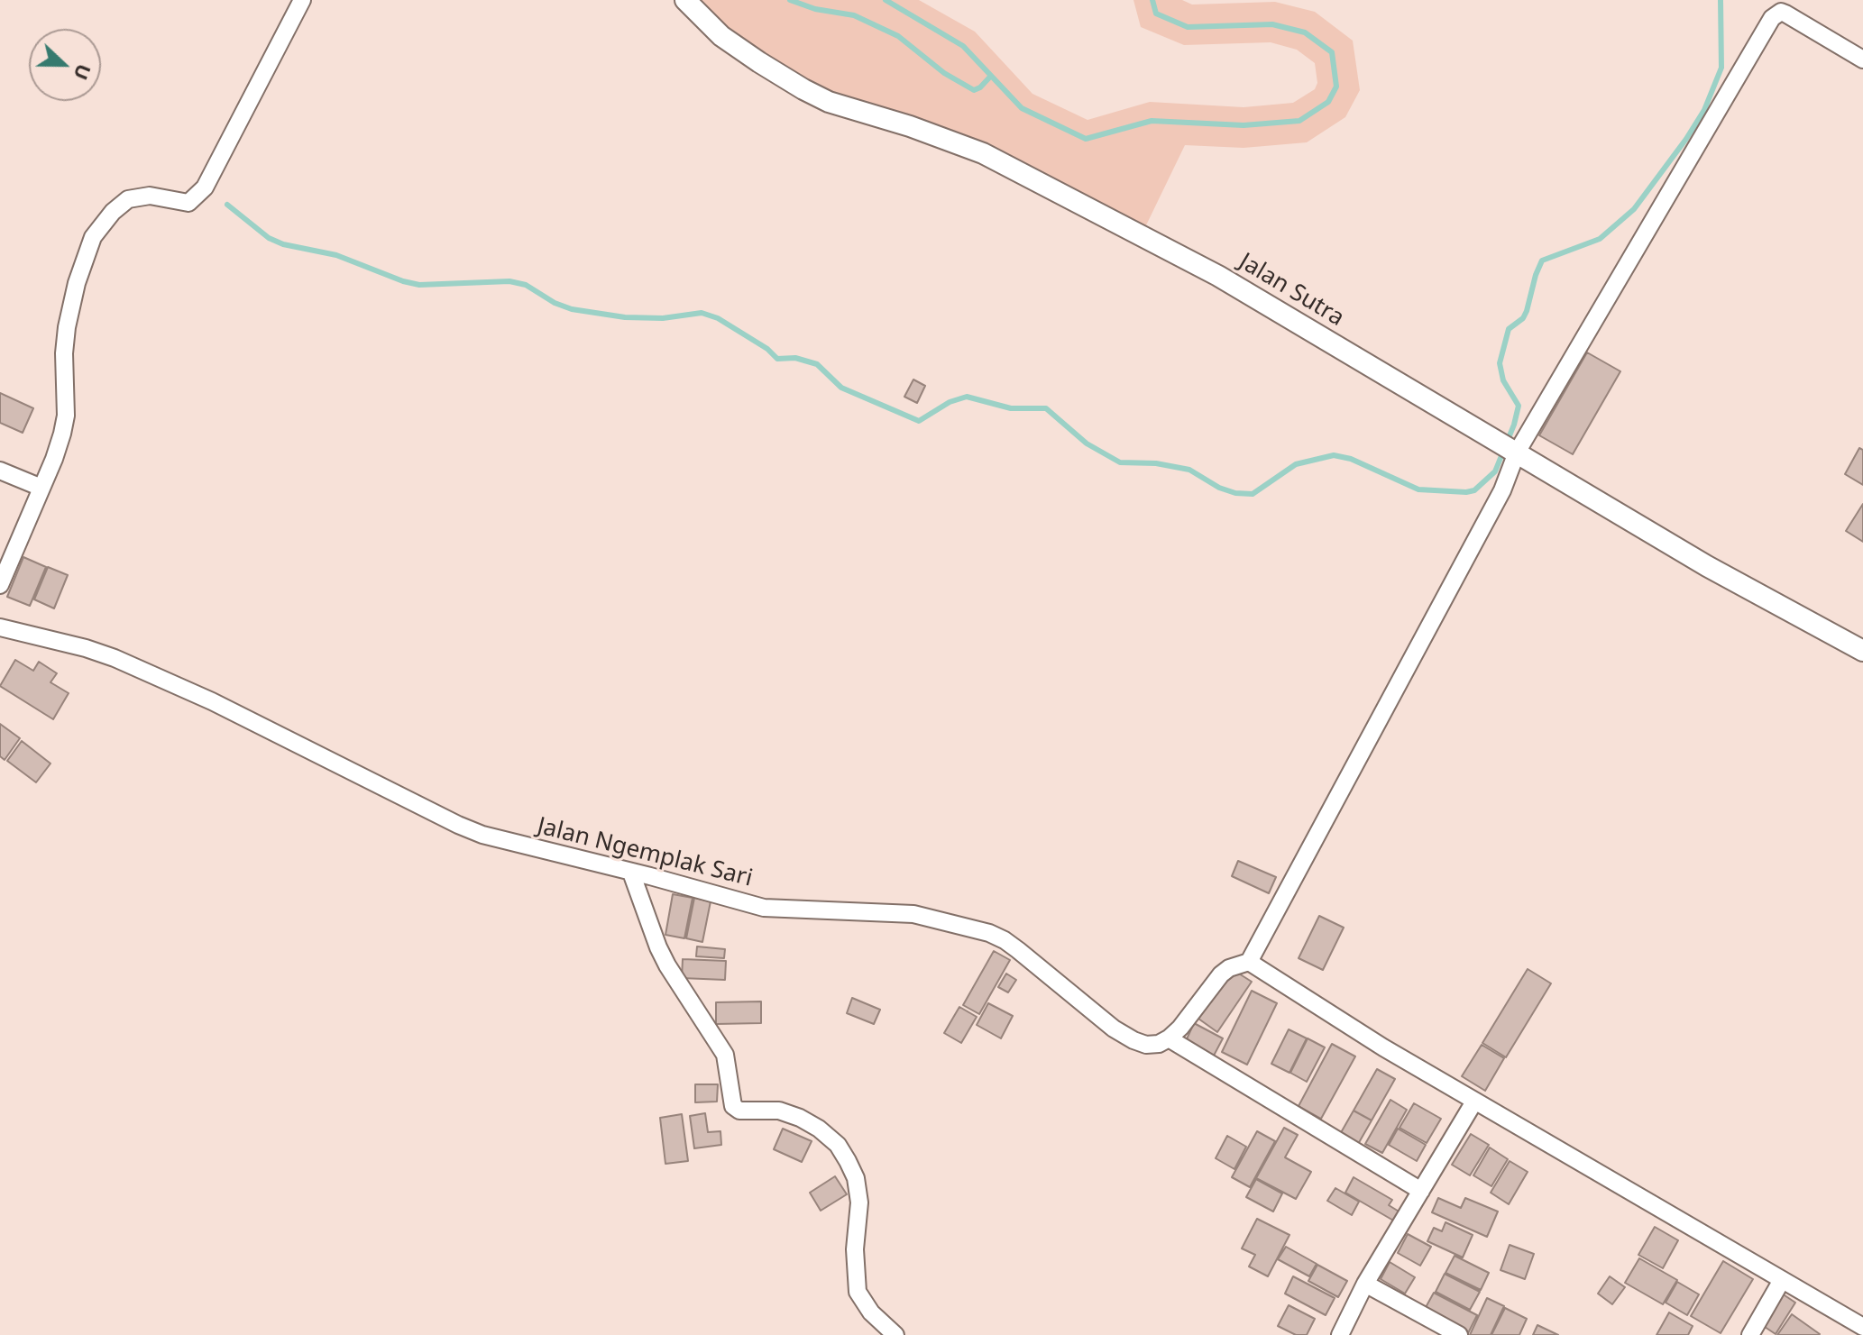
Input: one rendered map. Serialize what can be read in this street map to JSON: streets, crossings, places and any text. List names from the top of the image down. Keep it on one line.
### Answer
{"streets":{"street":["Jalan Sutra","Jalan Ngemplak Sari"]},"north":"right"}
